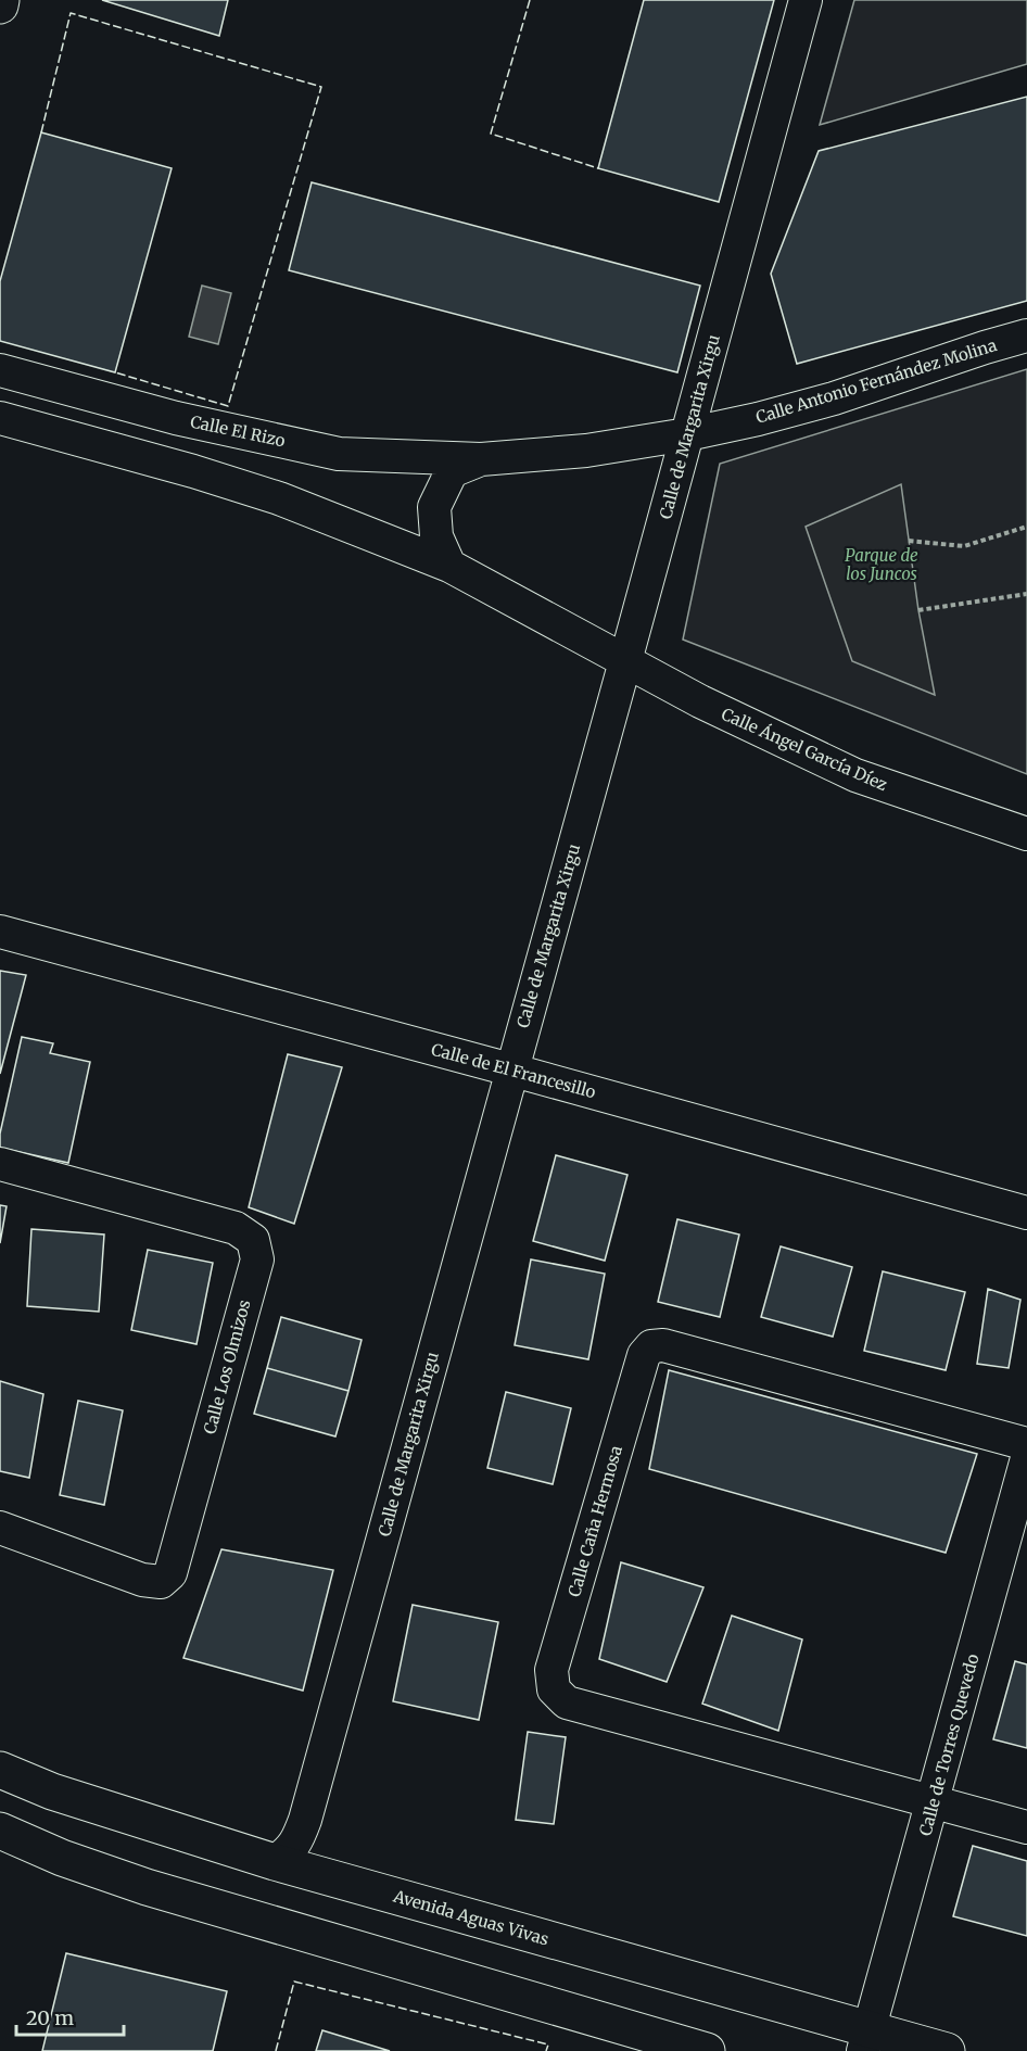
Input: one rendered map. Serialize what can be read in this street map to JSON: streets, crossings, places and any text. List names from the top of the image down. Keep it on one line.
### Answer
{"streets":{"main road":["Avenida Aguas Vivas"],"street":["Calle Antonio Fernández Molina","Calle de Margarita Xirgu","Calle El Rizo","Calle Ángel García Díez","Calle de El Francesillo","Calle Los Olmizos","Calle Caña Hermosa","Calle de Torres Quevedo"]},"crossings":[["Calle Antonio Fernández Molina","Calle de Margarita Xirgu"],["Calle Antonio Fernández Molina","Calle El Rizo"],["Calle de Margarita Xirgu","Calle El Rizo"],["Calle de Margarita Xirgu","Calle Ángel García Díez"],["Calle de Margarita Xirgu","Calle de El Francesillo"],["Calle de Margarita Xirgu","Avenida Aguas Vivas"],["Calle Caña Hermosa","Calle de Torres Quevedo"],["Calle de Torres Quevedo","Avenida Aguas Vivas"]],"parks":["Parque de los Juncos"],"scale_bar":"20 m"}
